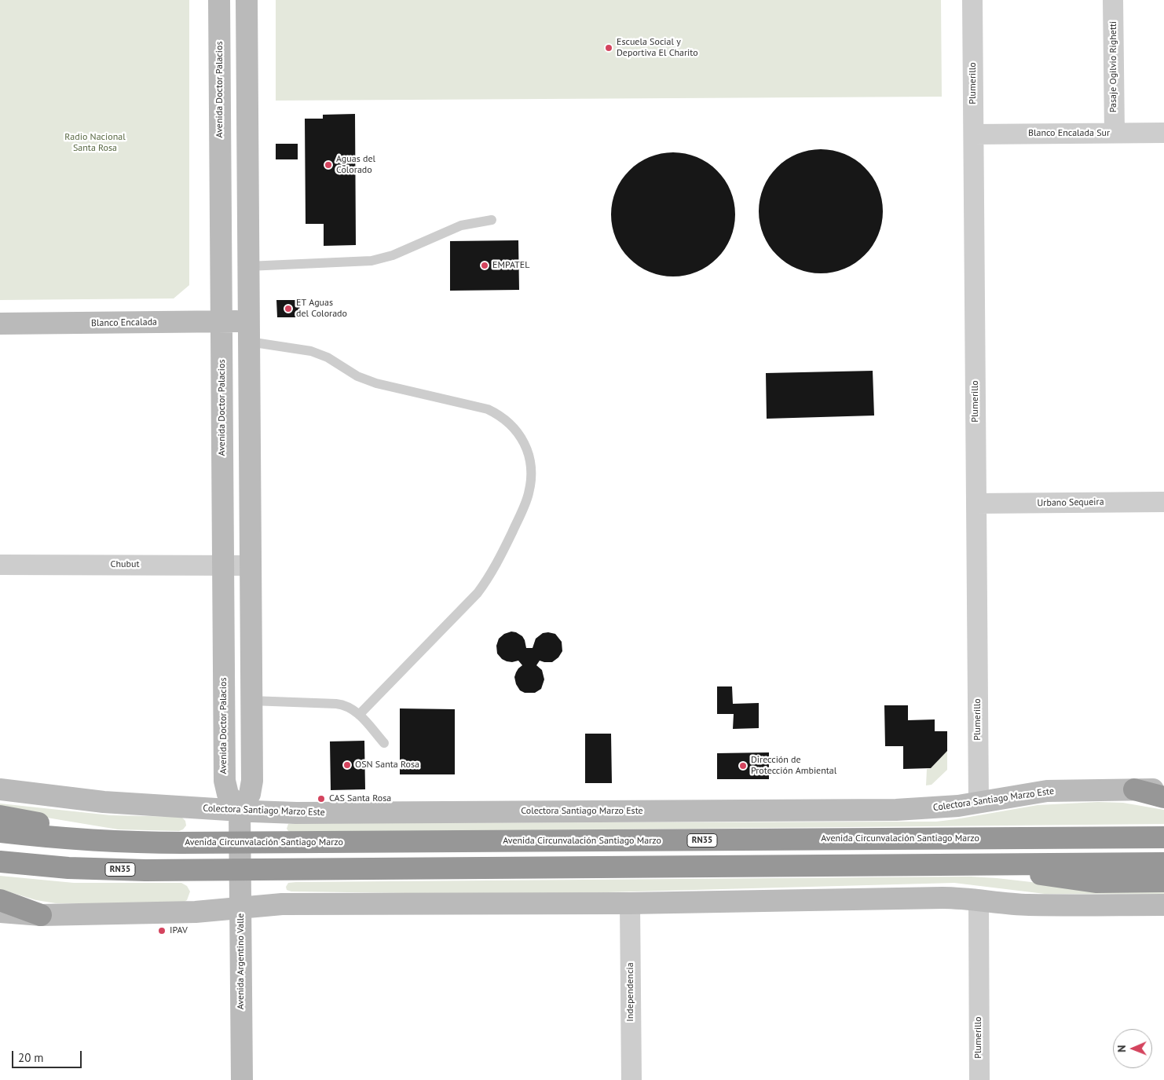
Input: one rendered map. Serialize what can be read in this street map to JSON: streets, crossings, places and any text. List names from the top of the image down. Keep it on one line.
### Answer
{"streets":{"highway":["Avenida Circunvalación Santiago Marzo","RN35"],"street":["Pasaje Ogilvio Righetti","Plumerillo","Avenida Doctor Palacios","Blanco Encalada Sur","Blanco Encalada","Urbano Sequeira","Chubut","Colectora Santiago Marzo Este","Avenida Argentino Valle","Independencia"]},"crossings":[["Pasaje Ogilvio Righetti","Blanco Encalada Sur"],["Plumerillo","Blanco Encalada Sur"],["Plumerillo","Urbano Sequeira"],["Plumerillo","Colectora Santiago Marzo Este"],["Avenida Doctor Palacios","Blanco Encalada"],["Avenida Doctor Palacios","Chubut"],["Avenida Doctor Palacios","Colectora Santiago Marzo Este"],["Avenida Circunvalación Santiago Marzo","Avenida Argentino Valle"],["RN35","Avenida Argentino Valle"]],"parks":["Radio Nacional Santa Rosa"],"places":["Escuela Social y Deportiva El Charito","Aguas del Colorado","EMPATEL","ET Aguas del Colorado","OSN Santa Rosa","Dirección de Protección Ambiental","CAS Santa Rosa","IPAV"],"scale_bar":"20 m","north":"left"}
